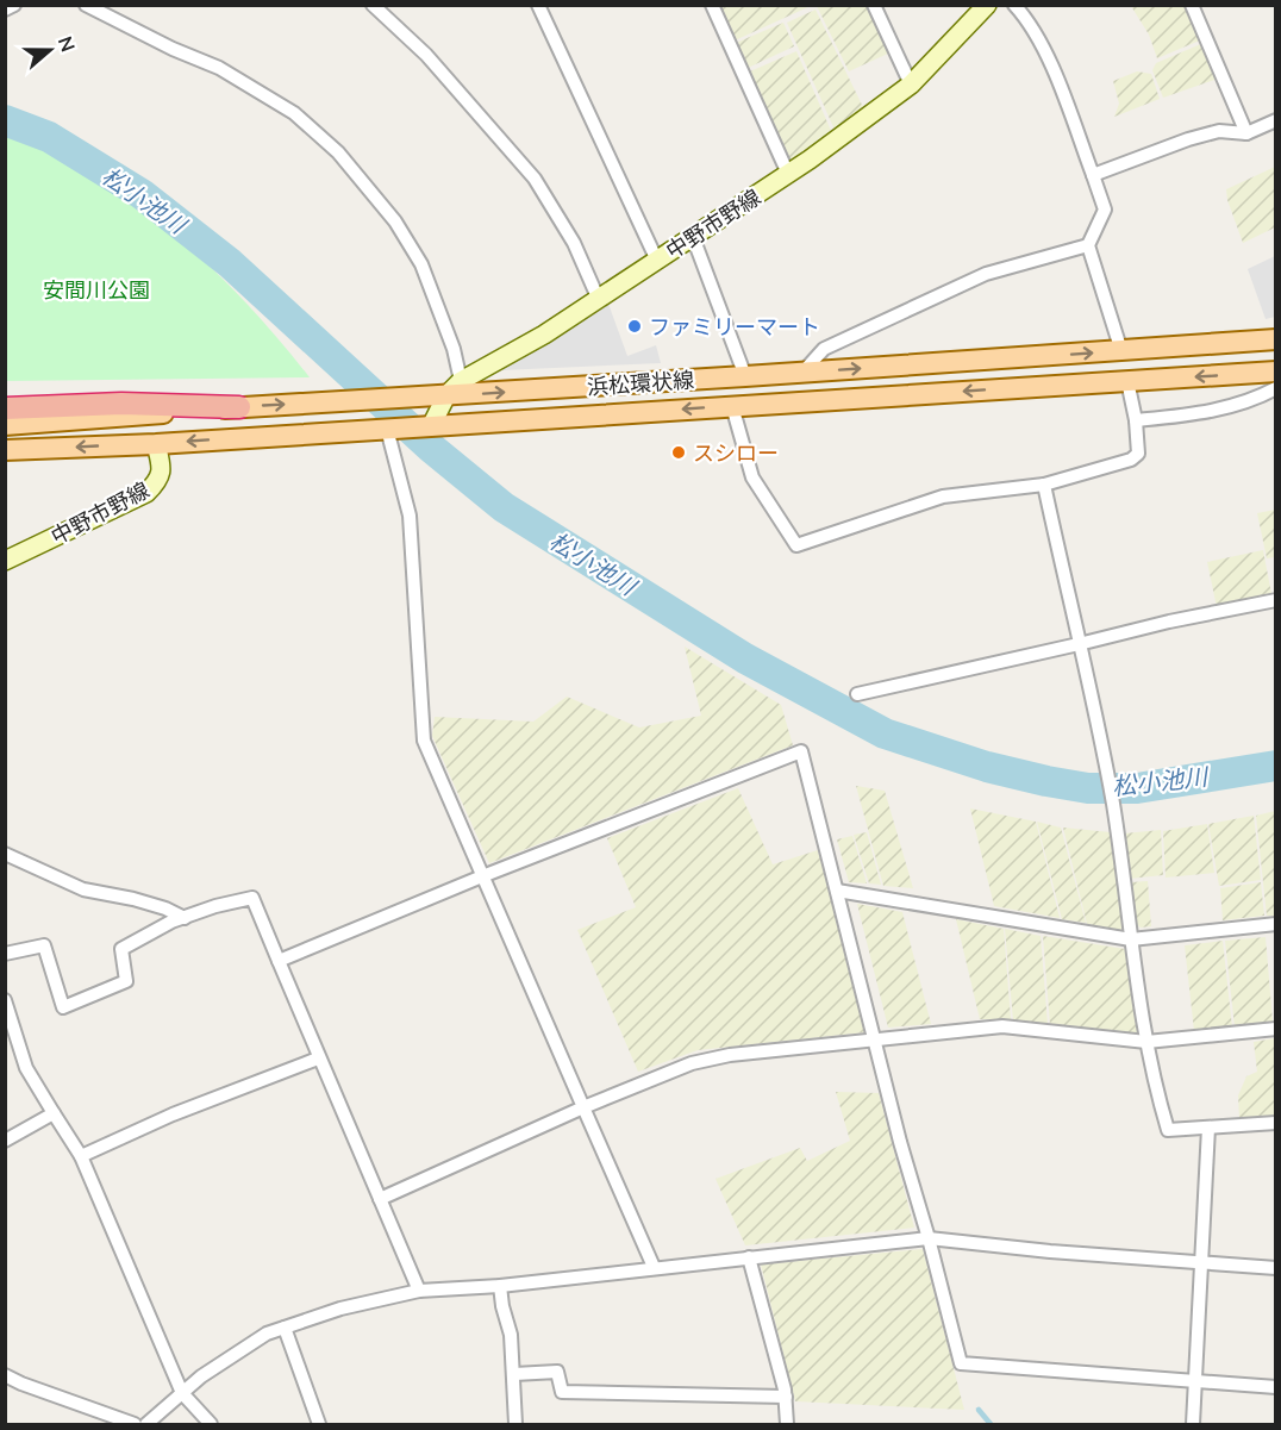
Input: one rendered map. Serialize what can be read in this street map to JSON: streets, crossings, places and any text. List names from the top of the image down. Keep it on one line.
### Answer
{"streets":{"main road":["中野市野線","浜松環状線"]},"crossings":[["中野市野線","浜松環状線"]],"water":["松小池川"],"parks":["安間川公園"],"places":["ファミリーマート","スシロー"],"north":"right"}
